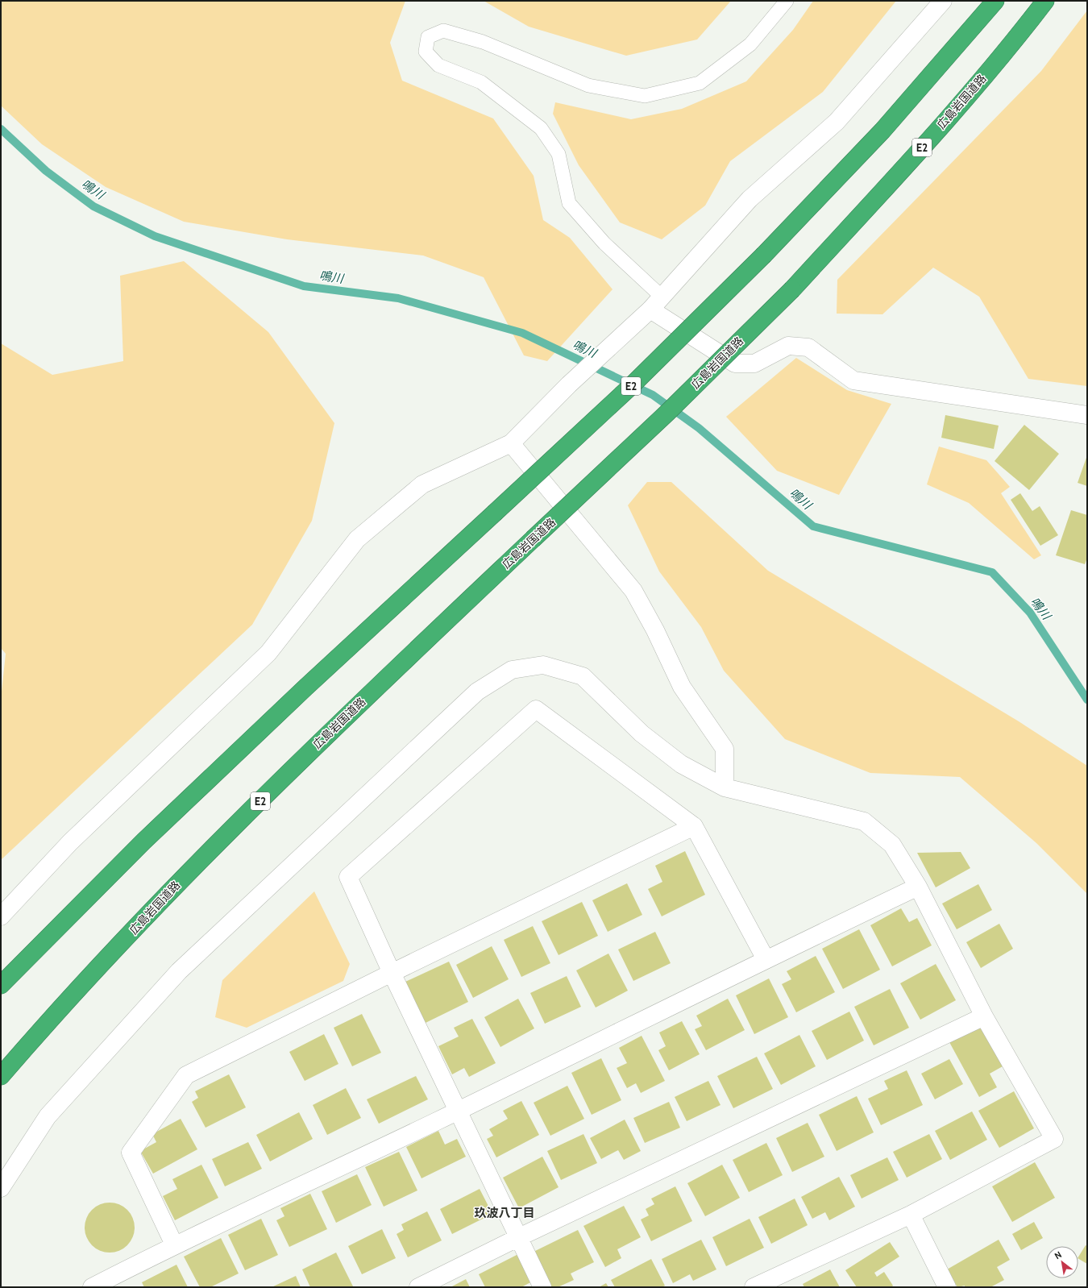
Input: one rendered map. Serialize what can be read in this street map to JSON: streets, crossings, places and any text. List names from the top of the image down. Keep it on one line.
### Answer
{"streets":{"highway":["広島岩国道路","E2"]},"districts":["玖波八丁目"],"water":["鳴川"],"north":"top left"}
